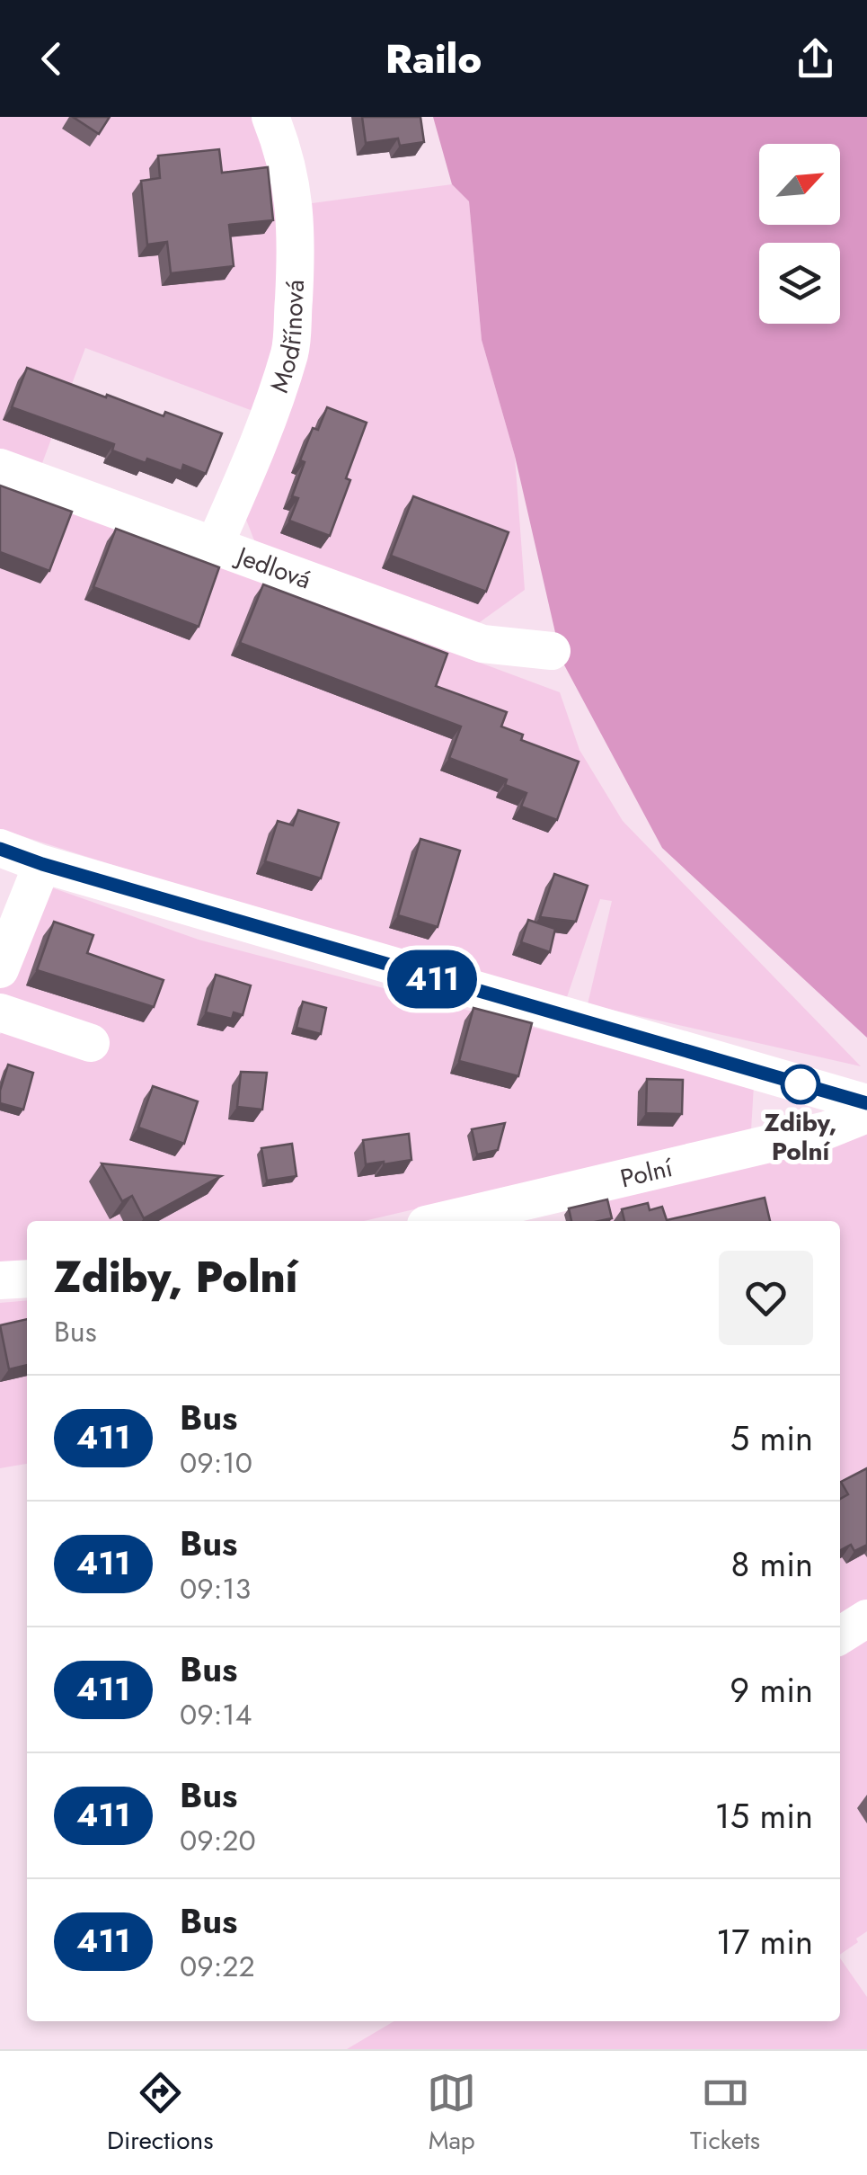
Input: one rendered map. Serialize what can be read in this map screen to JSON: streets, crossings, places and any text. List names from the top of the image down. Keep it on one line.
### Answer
{"streets":{"street":["Modřínová","Jedlová","Polní"]},"crossings":[["Modřínová","Jedlová"]],"places":["Zdiby, Polní"],"lines":["bus line 411"],"north":"top right","page":{"header":"Railo","on_map":"411","heading":["Zdiby, Polní","Bus"],"list":[{"mark":"411","name":"Bus","note":"09:10","value":"5 min"},{"mark":"411","name":"Bus","note":"09:13","value":"8 min"},{"mark":"411","name":"Bus","note":"09:14","value":"9 min"},{"mark":"411","name":"Bus","note":"09:20","value":"15 min"},{"mark":"411","name":"Bus","note":"09:22","value":"17 min"}],"tabs":["Directions","Map","Tickets"]}}
